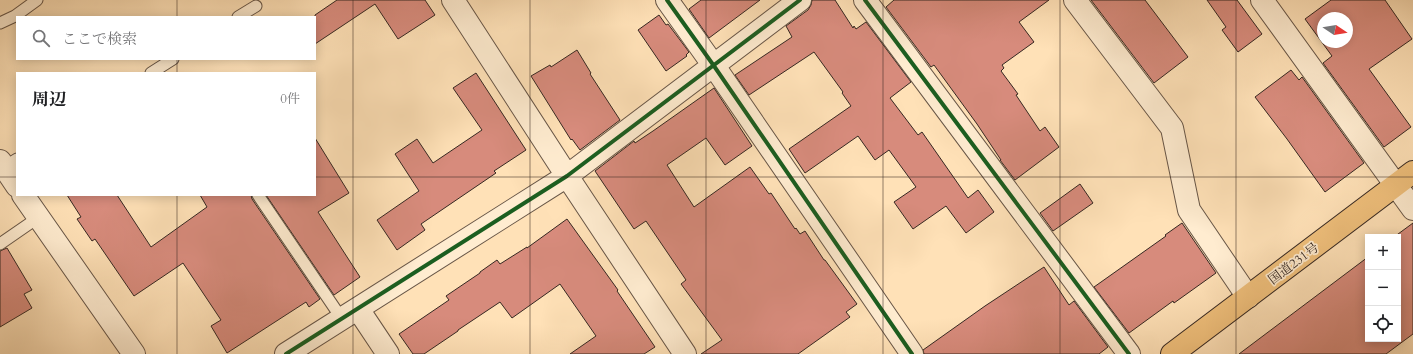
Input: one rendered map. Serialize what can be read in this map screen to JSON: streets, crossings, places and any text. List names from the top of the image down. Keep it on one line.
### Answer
{"streets":{"highway":["国道231号"]},"north":"right","page":{"search":"ここで検索","heading":["周辺","0件"],"map_buttons":["+","−"]}}
